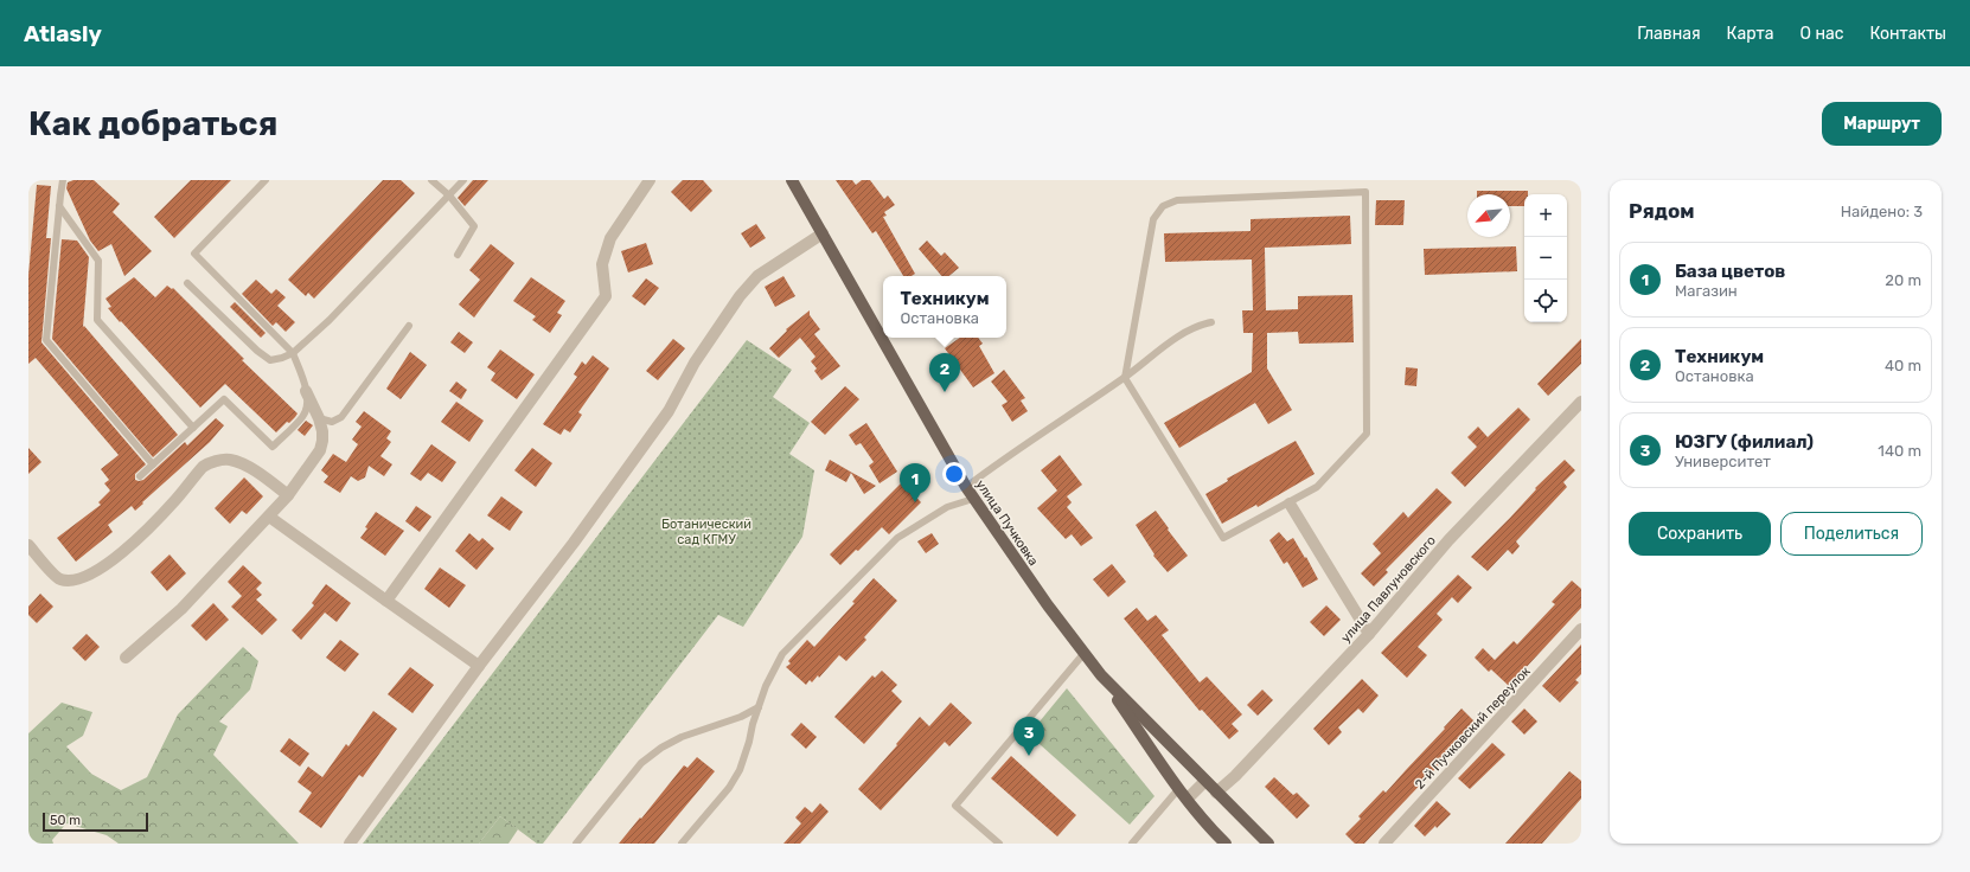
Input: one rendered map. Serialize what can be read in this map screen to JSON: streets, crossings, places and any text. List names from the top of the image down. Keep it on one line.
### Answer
{"streets":{"main road":["улица Пучковка"],"street":["улица Павлуновского","2-й Пучковский переулок"]},"crossings":[["улица Пучковка","улица Павлуновского"]],"parks":["Ботанический сад КГМУ"],"scale_bar":"50 m","north":"bottom left","page":{"header":"Atlasly","nav":["Главная","Карта","О нас","Контакты"],"buttons":["Маршрут",["Сохранить","Поделиться"]],"title":"Как добраться","heading":["Рядом","Найдено: 3"],"map_buttons":["+","−"],"list":[{"mark":"1","name":"База цветов","note":"Магазин","value":"20 m"},{"mark":"2","name":"Техникум","note":"Остановка","value":"40 m"},{"mark":"3","name":"ЮЗГУ (филиал)","note":"Университет","value":"140 m"}],"popup":["Техникум","Остановка"],"pins":["2","1","3"],"scale":"50 m"}}
